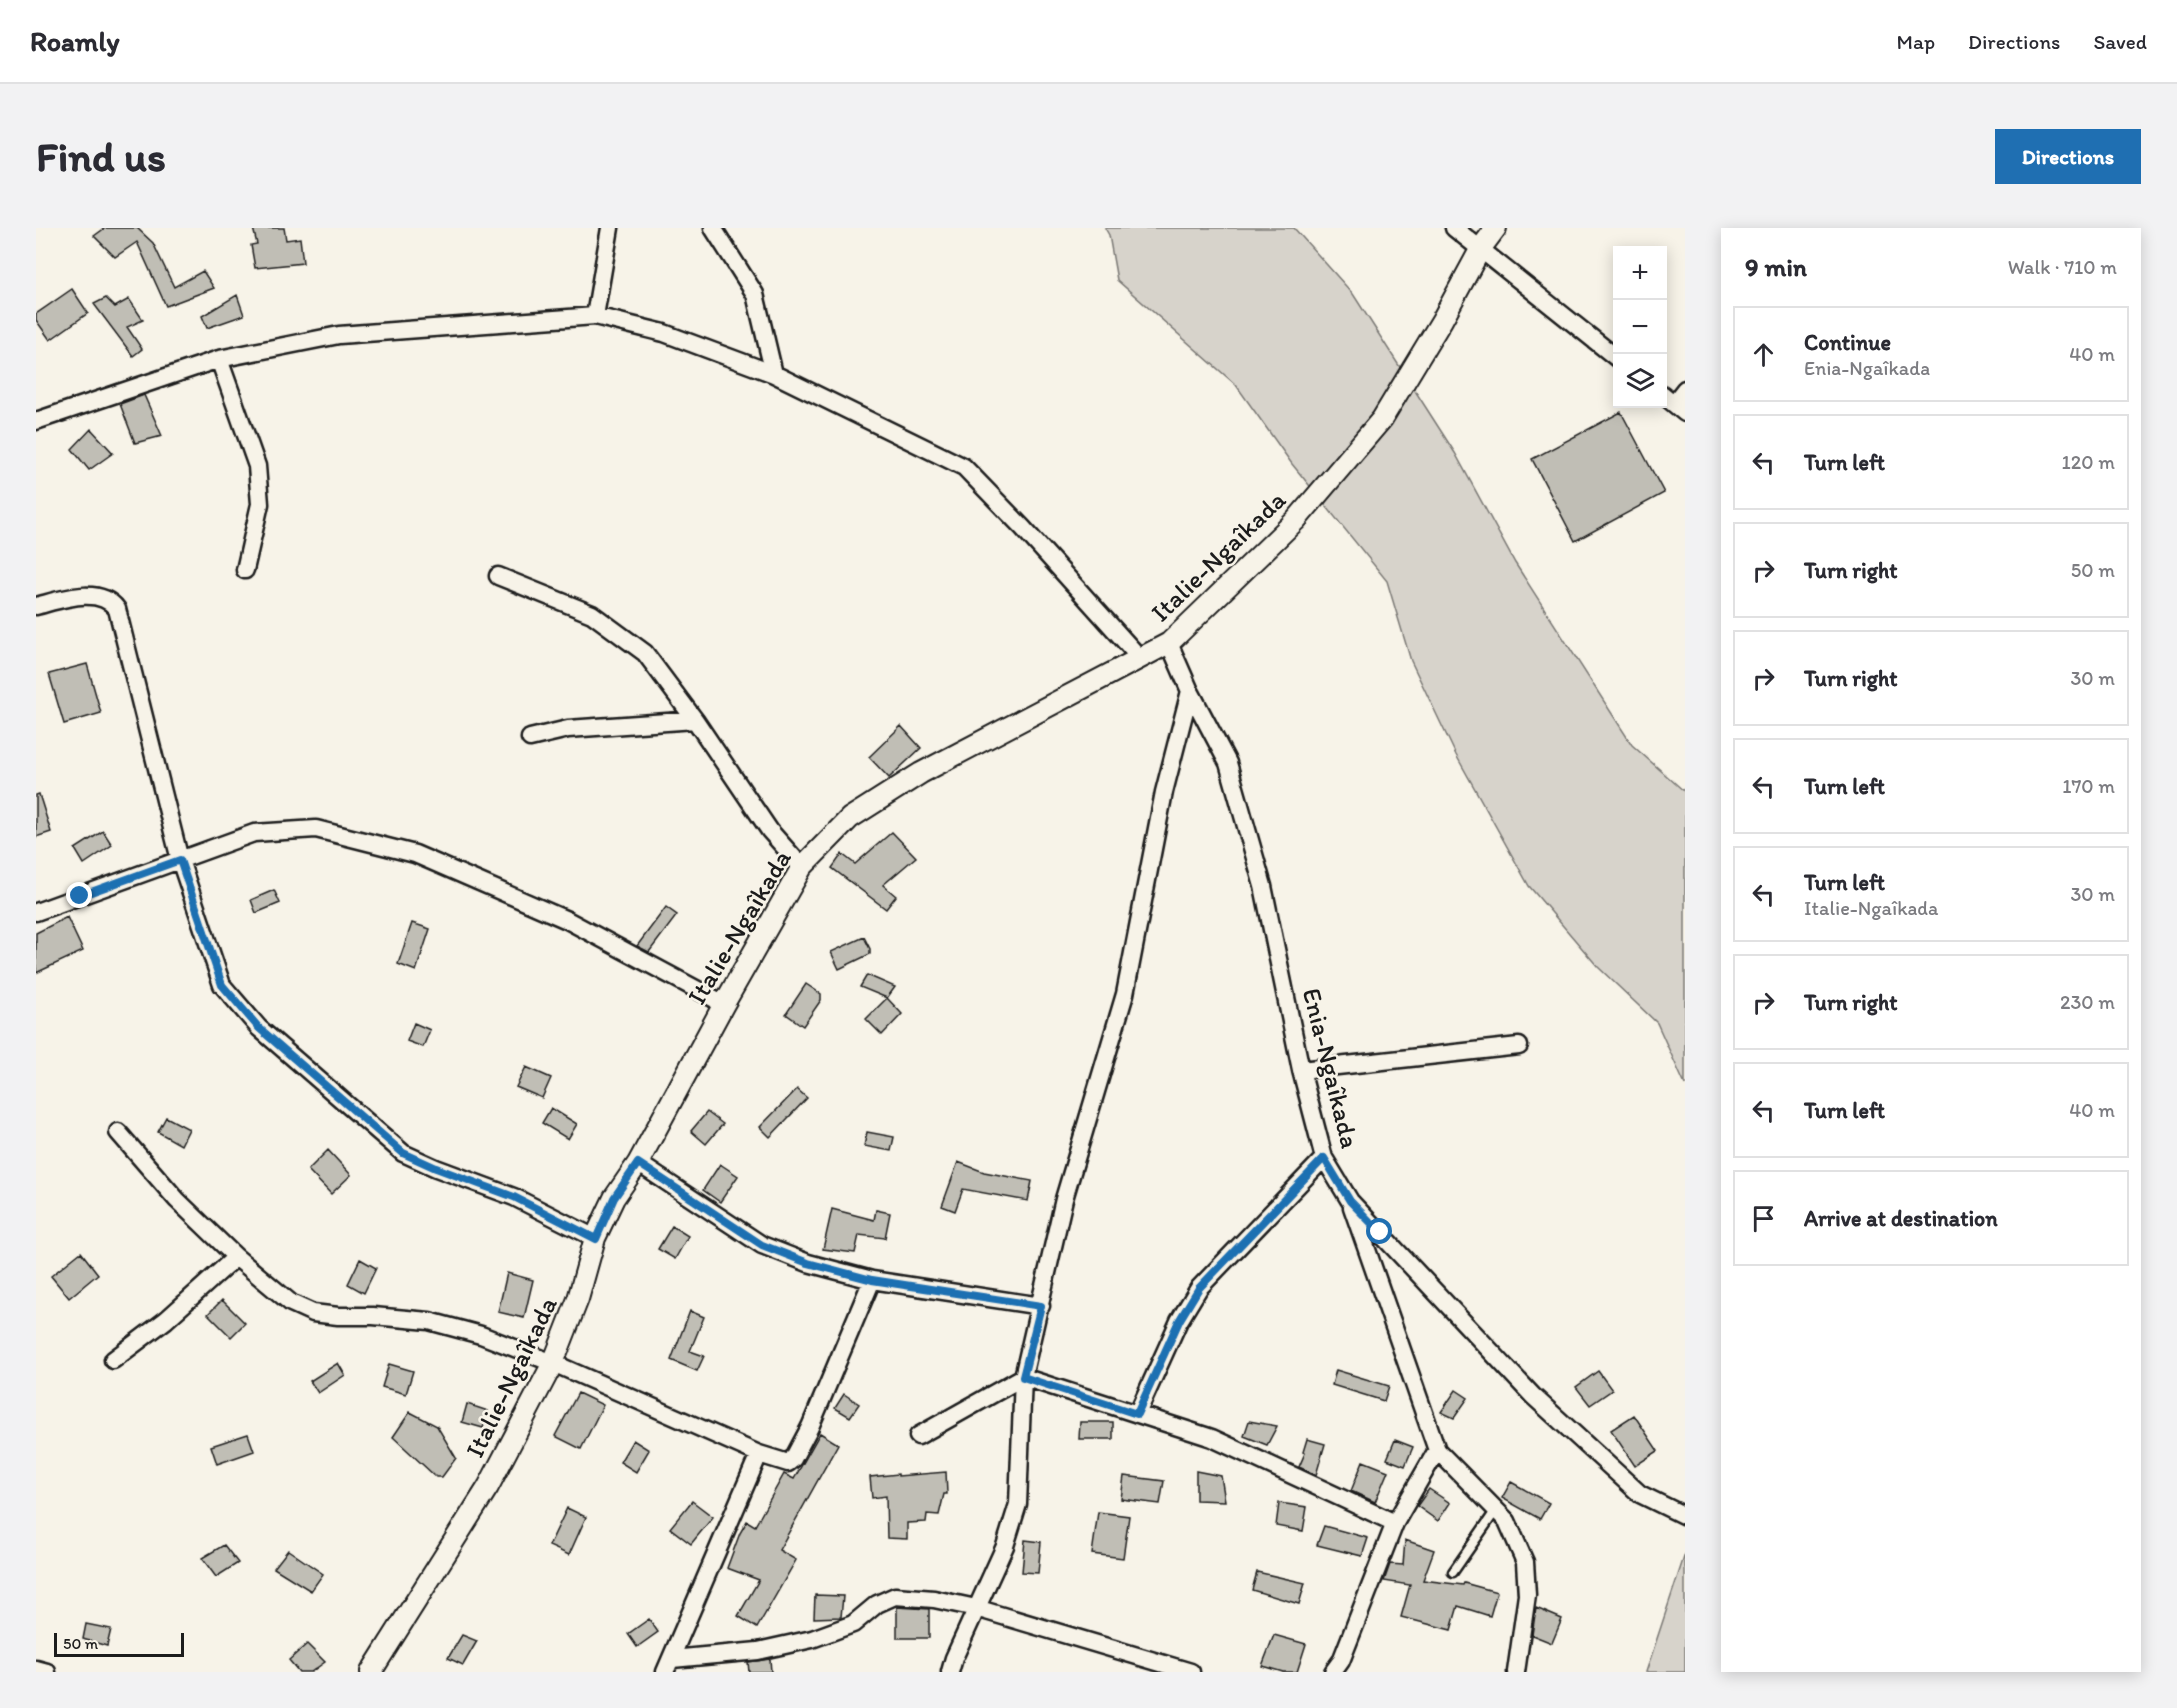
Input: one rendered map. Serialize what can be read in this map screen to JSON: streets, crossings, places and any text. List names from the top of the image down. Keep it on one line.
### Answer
{"streets":{"street":["Italie-Ngaîkada","Enia-Ngaîkada"]},"crossings":[["Italie-Ngaîkada","Enia-Ngaîkada"]],"scale_bar":"50 m","page":{"header":"Roamly","nav":["Map","Directions","Saved"],"buttons":"Directions","title":"Find us","heading":["9 min","Walk · 710 m"],"map_buttons":["+","−"],"list":[["Continue","Enia-Ngaîkada","40 m"],["Turn left","120 m"],["Turn right","50 m"],["Turn right","30 m"],["Turn left","170 m"],["Turn left","Italie-Ngaîkada","30 m"],["Turn right","230 m"],["Turn left","40 m"],"Arrive at destination"],"scale":"50 m"}}
